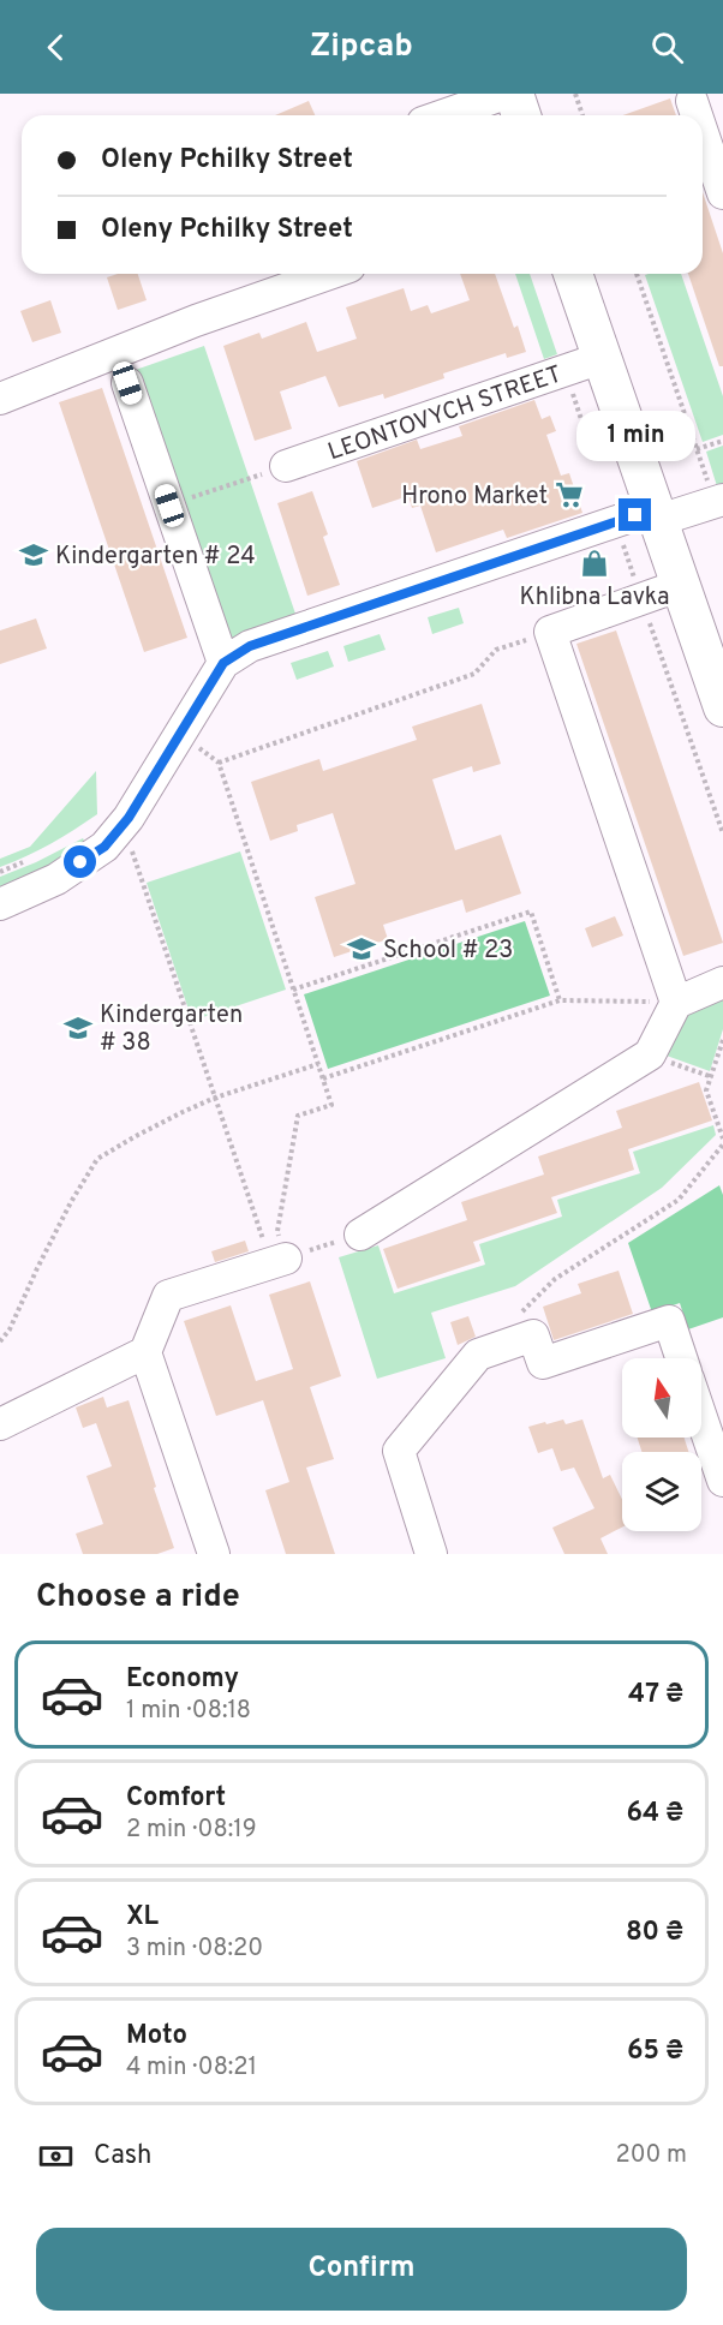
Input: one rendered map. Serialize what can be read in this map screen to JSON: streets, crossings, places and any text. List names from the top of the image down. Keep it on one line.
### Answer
{"streets":{"street":["LEONTOVYCH STREET"]},"places":{"supermarket":["Hrono Market"],"school or university":["Kindergarten # 24","School # 23","Kindergarten # 38"],"shop":["Khlibna Lavka"]},"north":"top","page":{"header":"Zipcab","banner":["Oleny Pchilky Street","Oleny Pchilky Street"],"bubble":"1 min","heading":"Choose a ride","list":[{"name":"Economy","note":"1 min · 08:18","value":"47 ₴"},{"name":"Comfort","note":"2 min · 08:19","value":"64 ₴"},{"name":"XL","note":"3 min · 08:20","value":"80 ₴"},{"name":"Moto","note":"4 min · 08:21","value":"65 ₴"}],"pay":["Cash","200 m"],"buttons":"Confirm"}}
